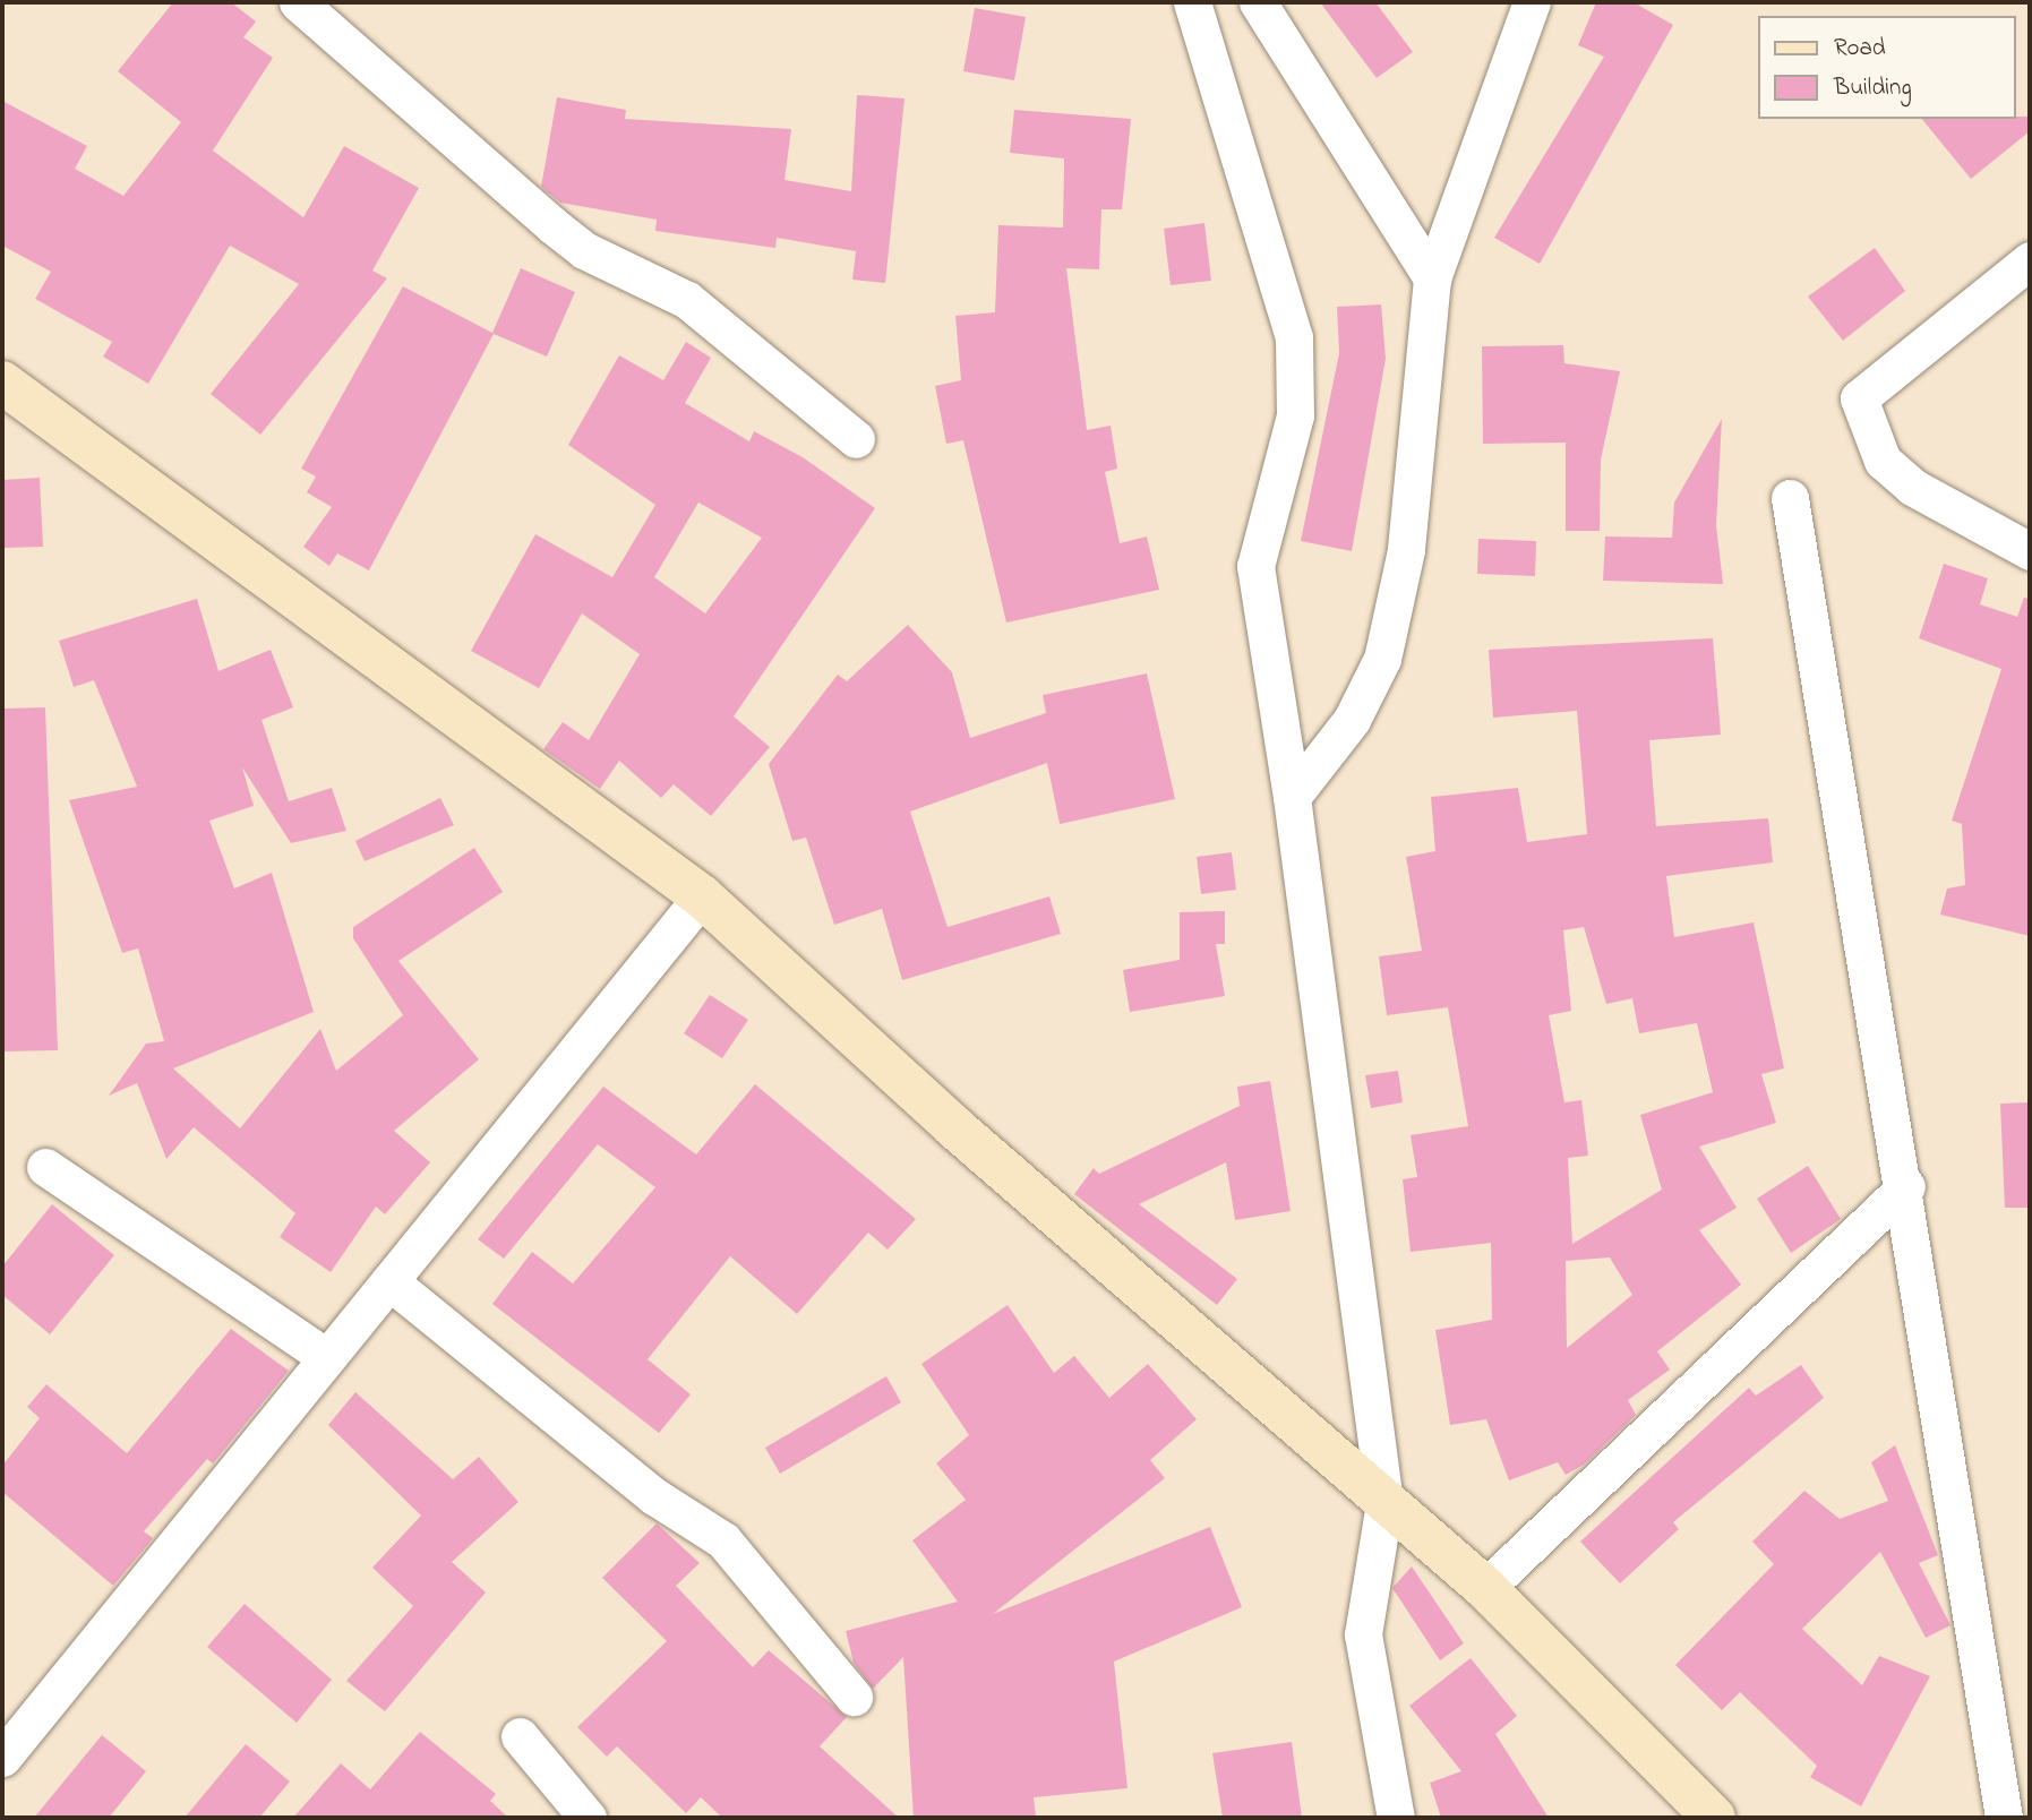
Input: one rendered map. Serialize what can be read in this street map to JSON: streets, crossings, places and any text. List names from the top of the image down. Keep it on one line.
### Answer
{"legend":["Road","Building"]}
